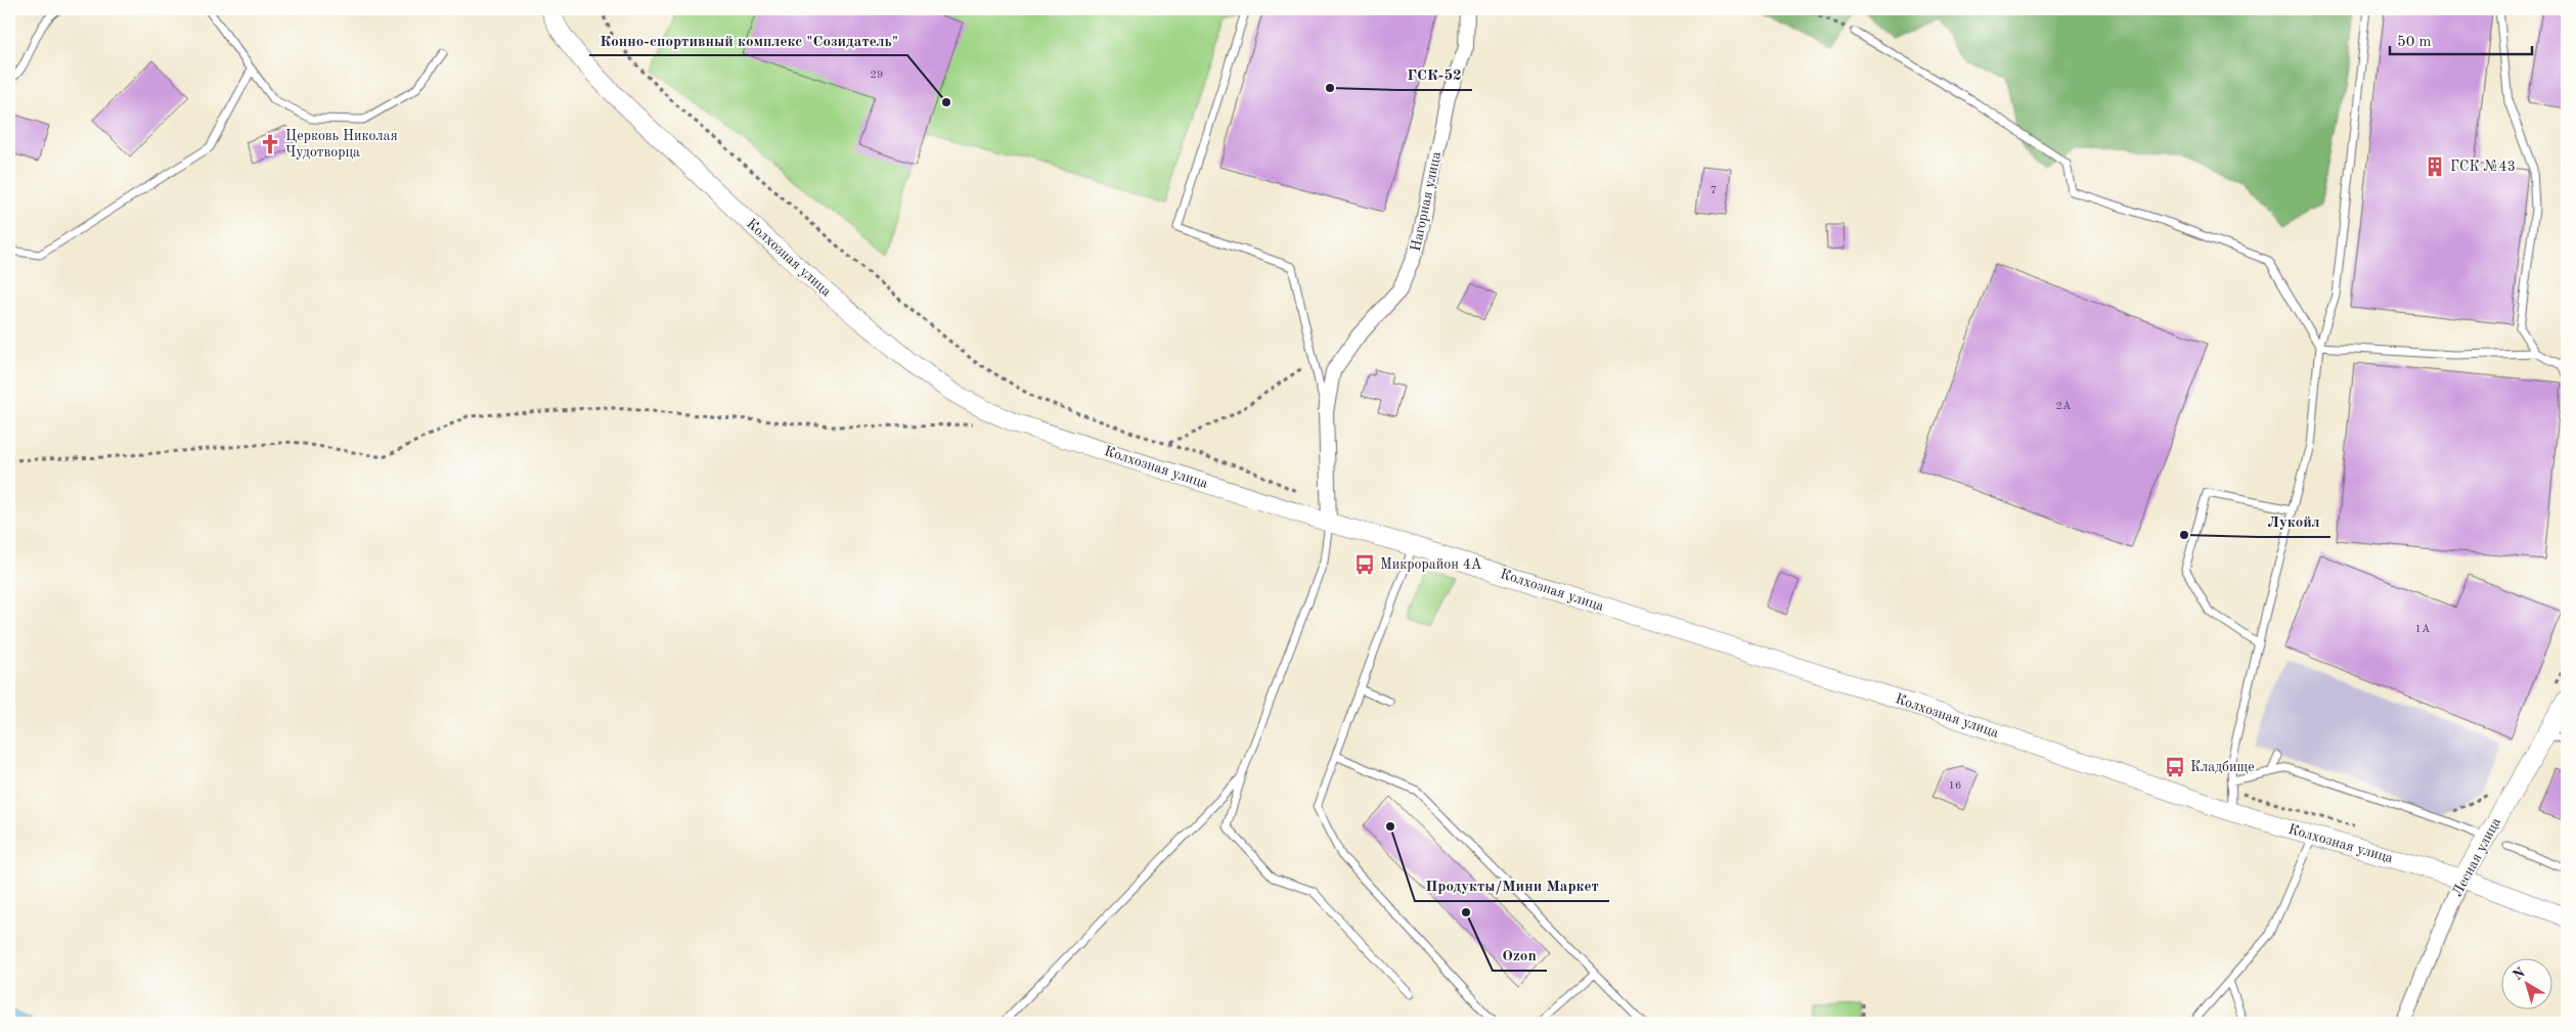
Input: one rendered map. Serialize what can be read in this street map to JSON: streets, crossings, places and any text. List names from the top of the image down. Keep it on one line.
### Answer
{"streets":{"street":["Нагорная улица","Колхозная улица","Лесная улица"]},"crossings":[["Нагорная улица","Колхозная улица"],["Колхозная улица","Лесная улица"]],"places":{"other":["ГСК-52","Конно-спортивный комплекс \"Созидатель\"","Лукойл","Продукты/Мини Маркет","Ozon"],"church":["Церковь Николая Чудотворца"],"building":["ГСК №43"],"bus stop":["Микрорайон 4А","Кладбище"]},"house_numbers":["29","7","2А","1А","16"],"scale_bar":"50 m","north":"top left"}
